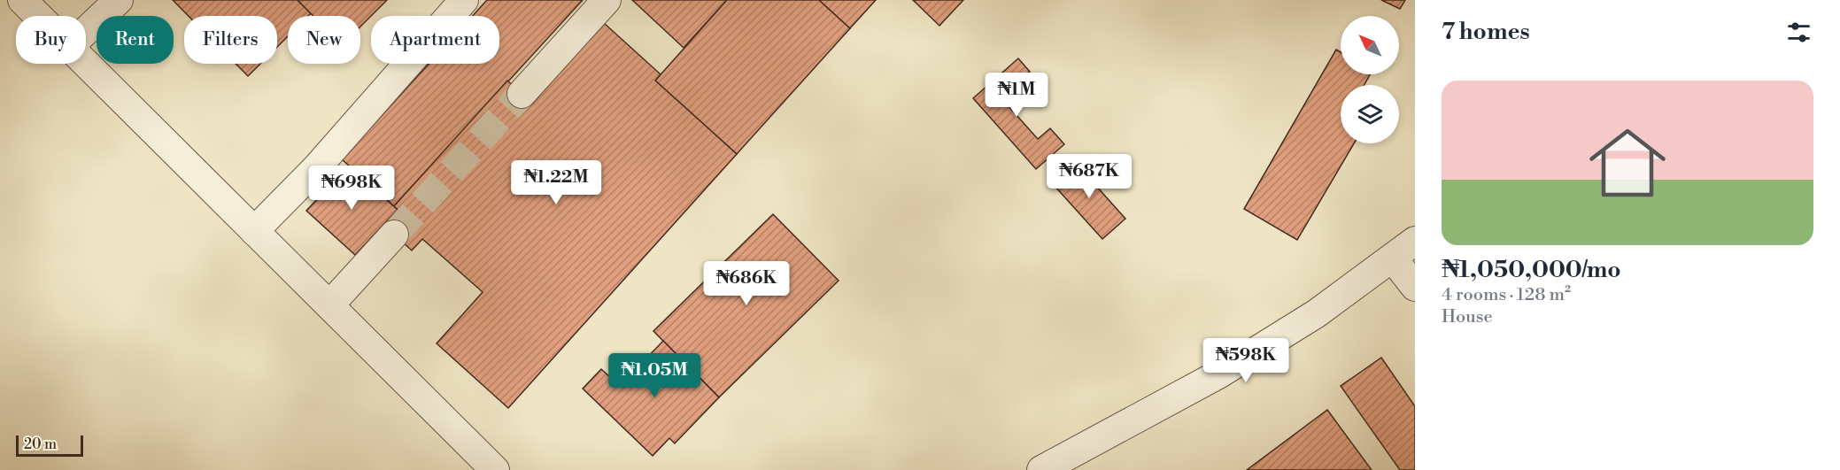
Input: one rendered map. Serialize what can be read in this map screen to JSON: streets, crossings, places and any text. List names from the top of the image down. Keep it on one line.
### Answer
{"scale_bar":"20 m","north":"top left","page":{"heading":"7 homes","chip":["Buy","Rent","Filters","New","Apartment"],"list":[{"name":"₦1,050,000/mo","note":"4 rooms · 128 m² · House"}],"price":["₦1M","₦687K","₦1.22M","₦698K","₦686K","₦598K","₦1.05M"],"scale":"20 m"}}
